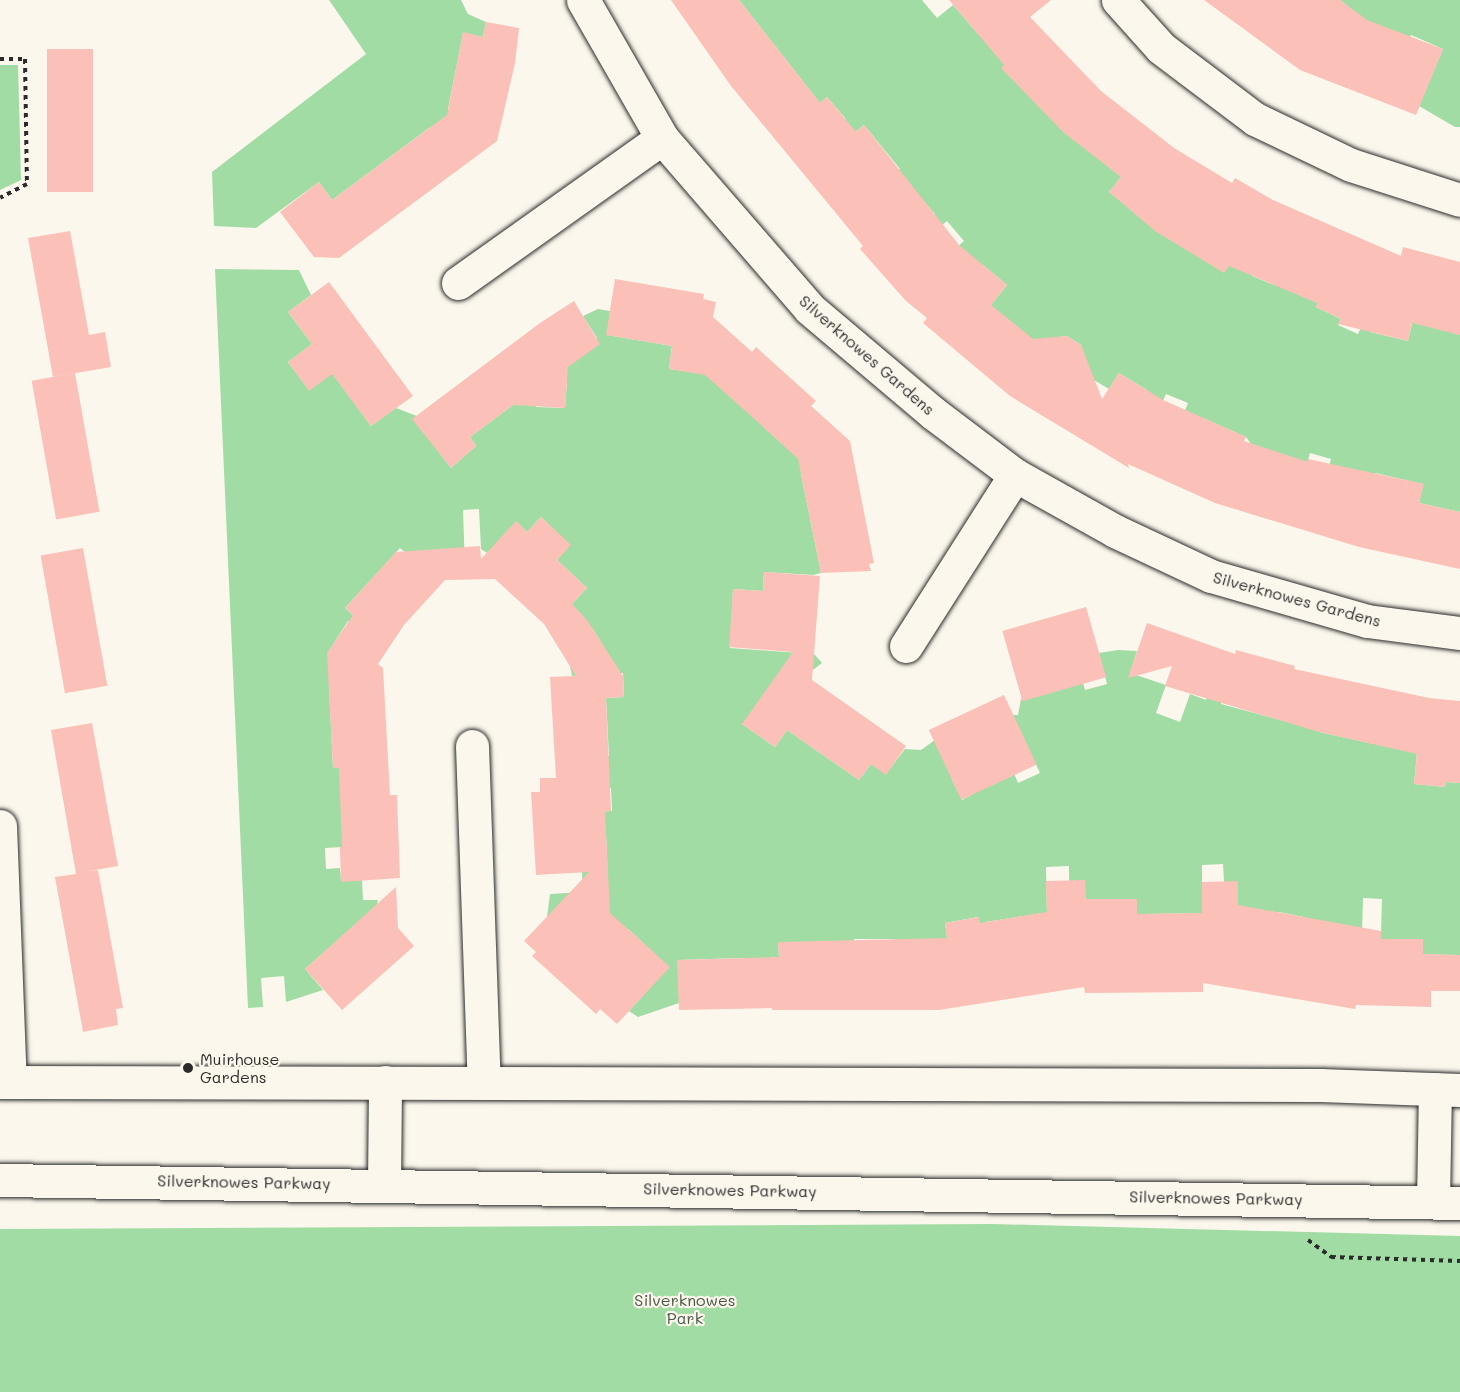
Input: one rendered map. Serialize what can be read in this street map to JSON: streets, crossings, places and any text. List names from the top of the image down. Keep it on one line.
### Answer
{"streets":{"street":["Silverknowes Gardens","Silverknowes Parkway"]},"parks":["Silverknowes Park"],"places":["Muirhouse Gardens"]}
